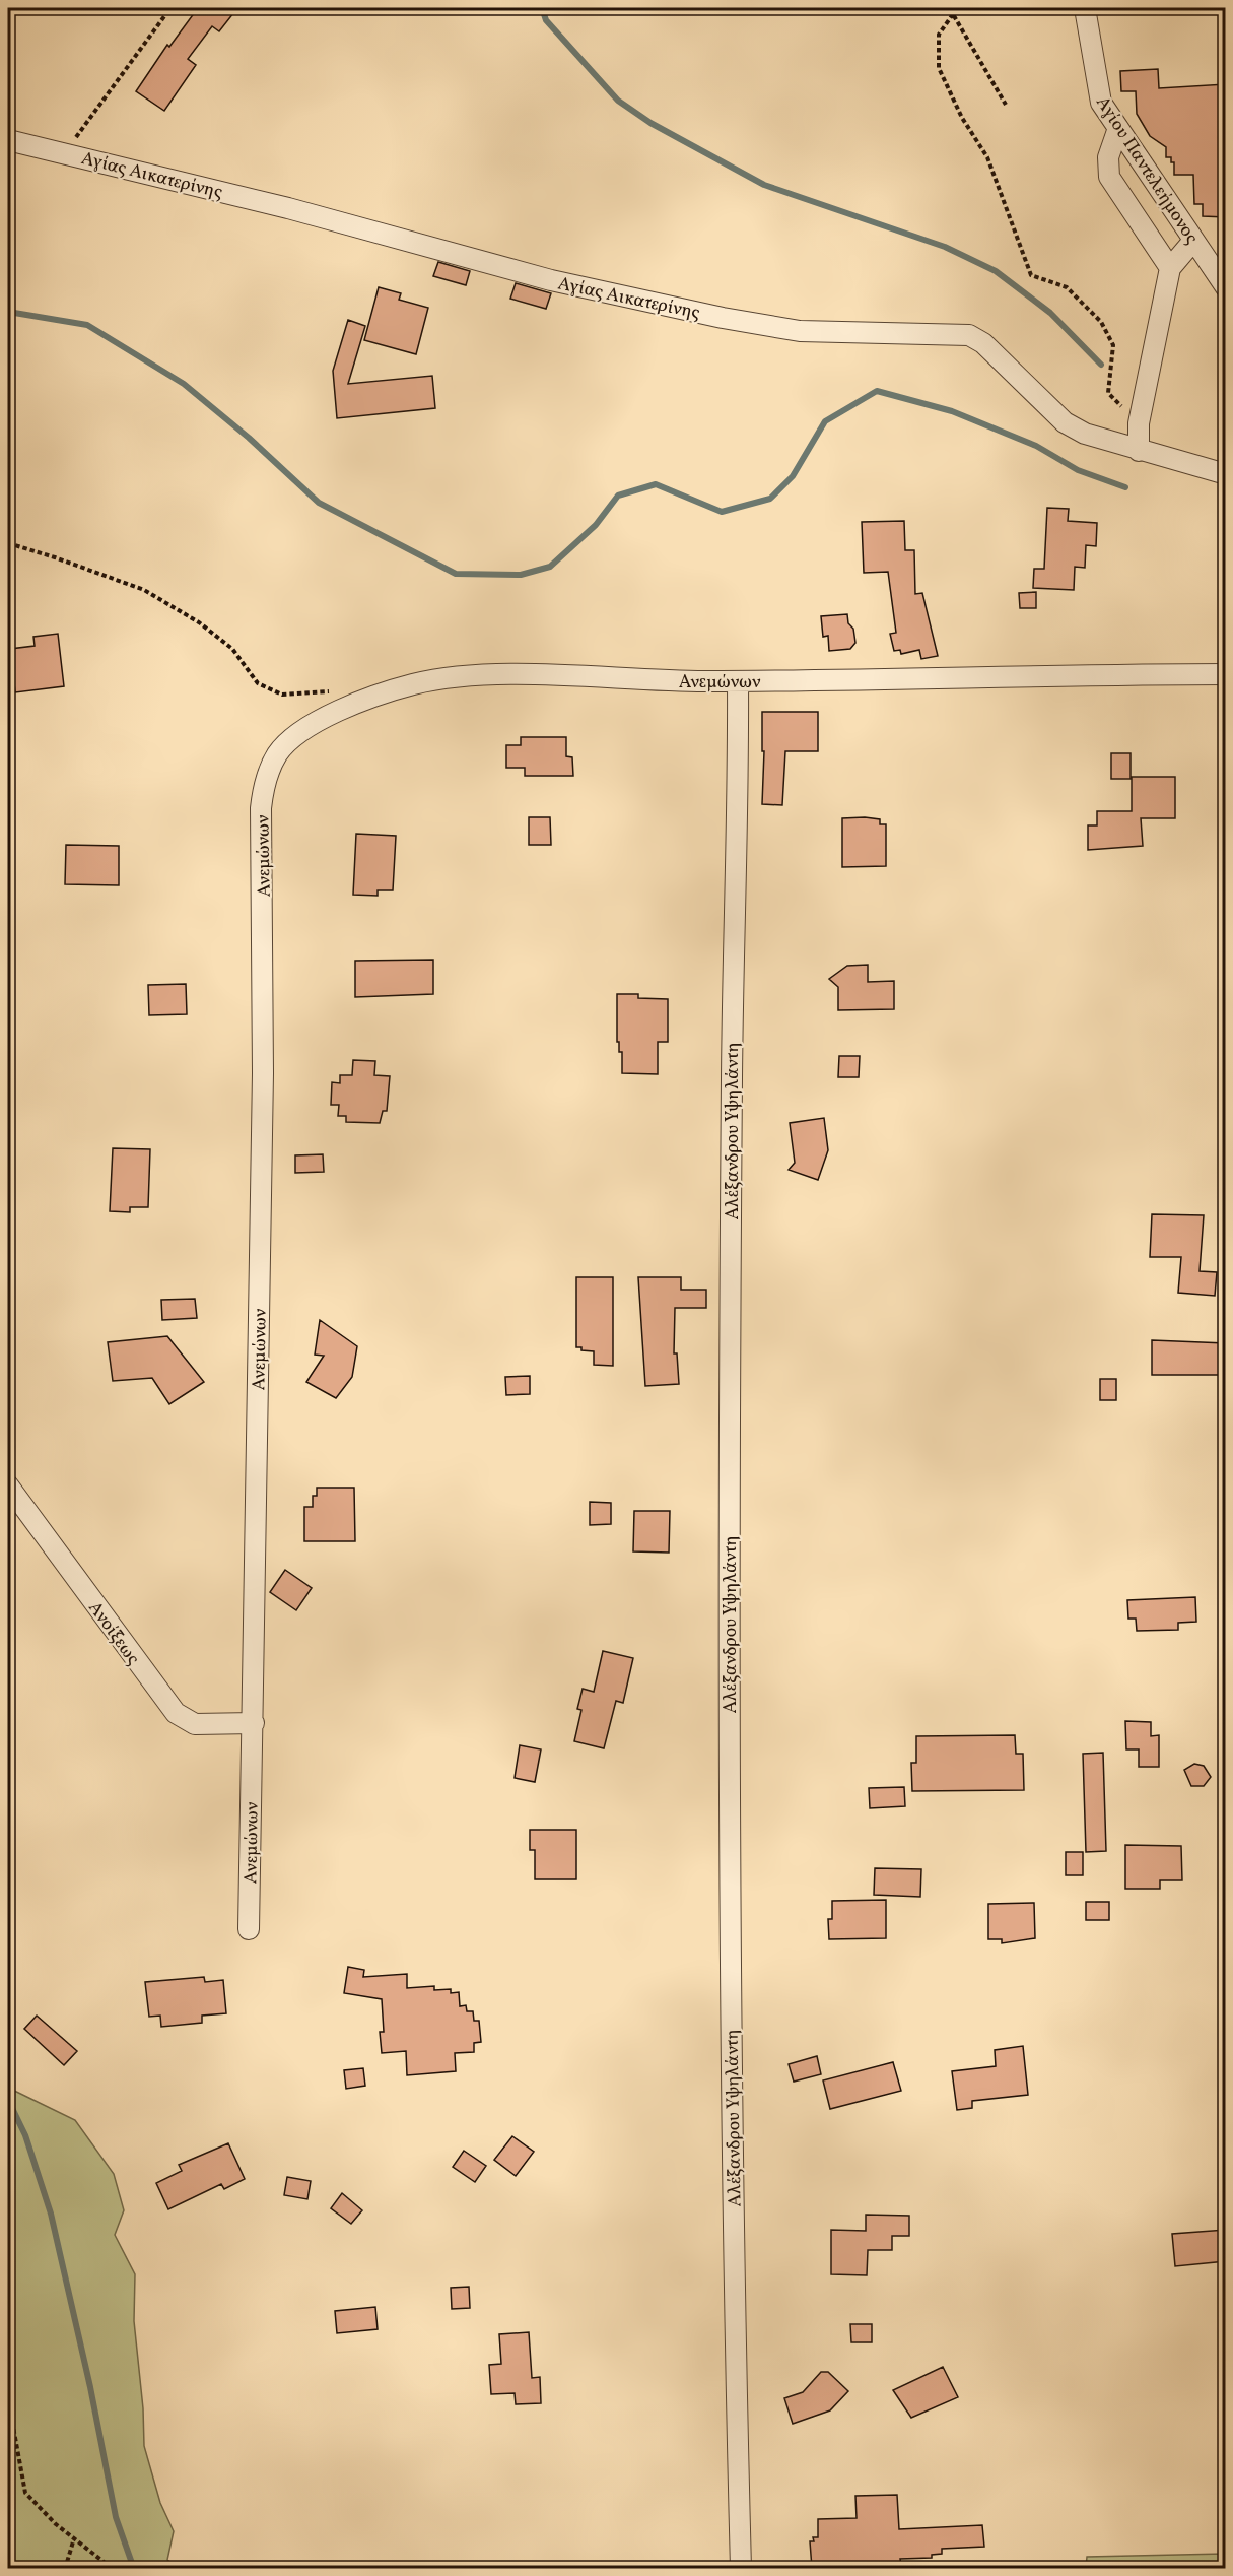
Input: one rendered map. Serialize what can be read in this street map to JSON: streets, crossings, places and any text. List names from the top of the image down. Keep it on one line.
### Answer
{"streets":{"street":["Αγίου Παντελεήμονος","Αγίας Αικατερίνης","Ανεμώνων","Αλέξανδρου Υψηλάντη","Ανοίξεως"]},"crossings":[["Ανεμώνων","Αλέξανδρου Υψηλάντη"],["Ανεμώνων","Ανοίξεως"]]}
